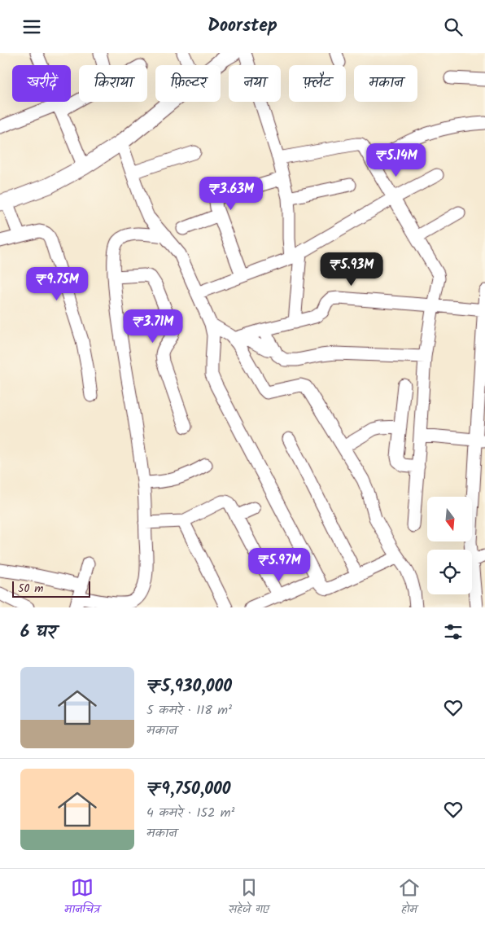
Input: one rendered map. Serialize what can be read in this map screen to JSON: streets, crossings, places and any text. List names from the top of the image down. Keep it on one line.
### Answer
{"scale_bar":"50 m","north":"bottom","page":{"header":"Doorstep","chip":["खरीदें","किराया","फ़िल्टर","नया","फ़्लैट","मकान"],"price":["₹5.14M","₹3.63M","₹5.93M","₹9.75M","₹3.71M","₹5.97M"],"scale":"50 m","heading":"6 घर","list":[{"name":"₹5,930,000","note":"5 कमरे · 118 m² · मकान"},{"name":"₹9,750,000","note":"4 कमरे · 152 m² · मकान"}],"tabs":["मानचित्र","सहेजे गए","होम"]}}
